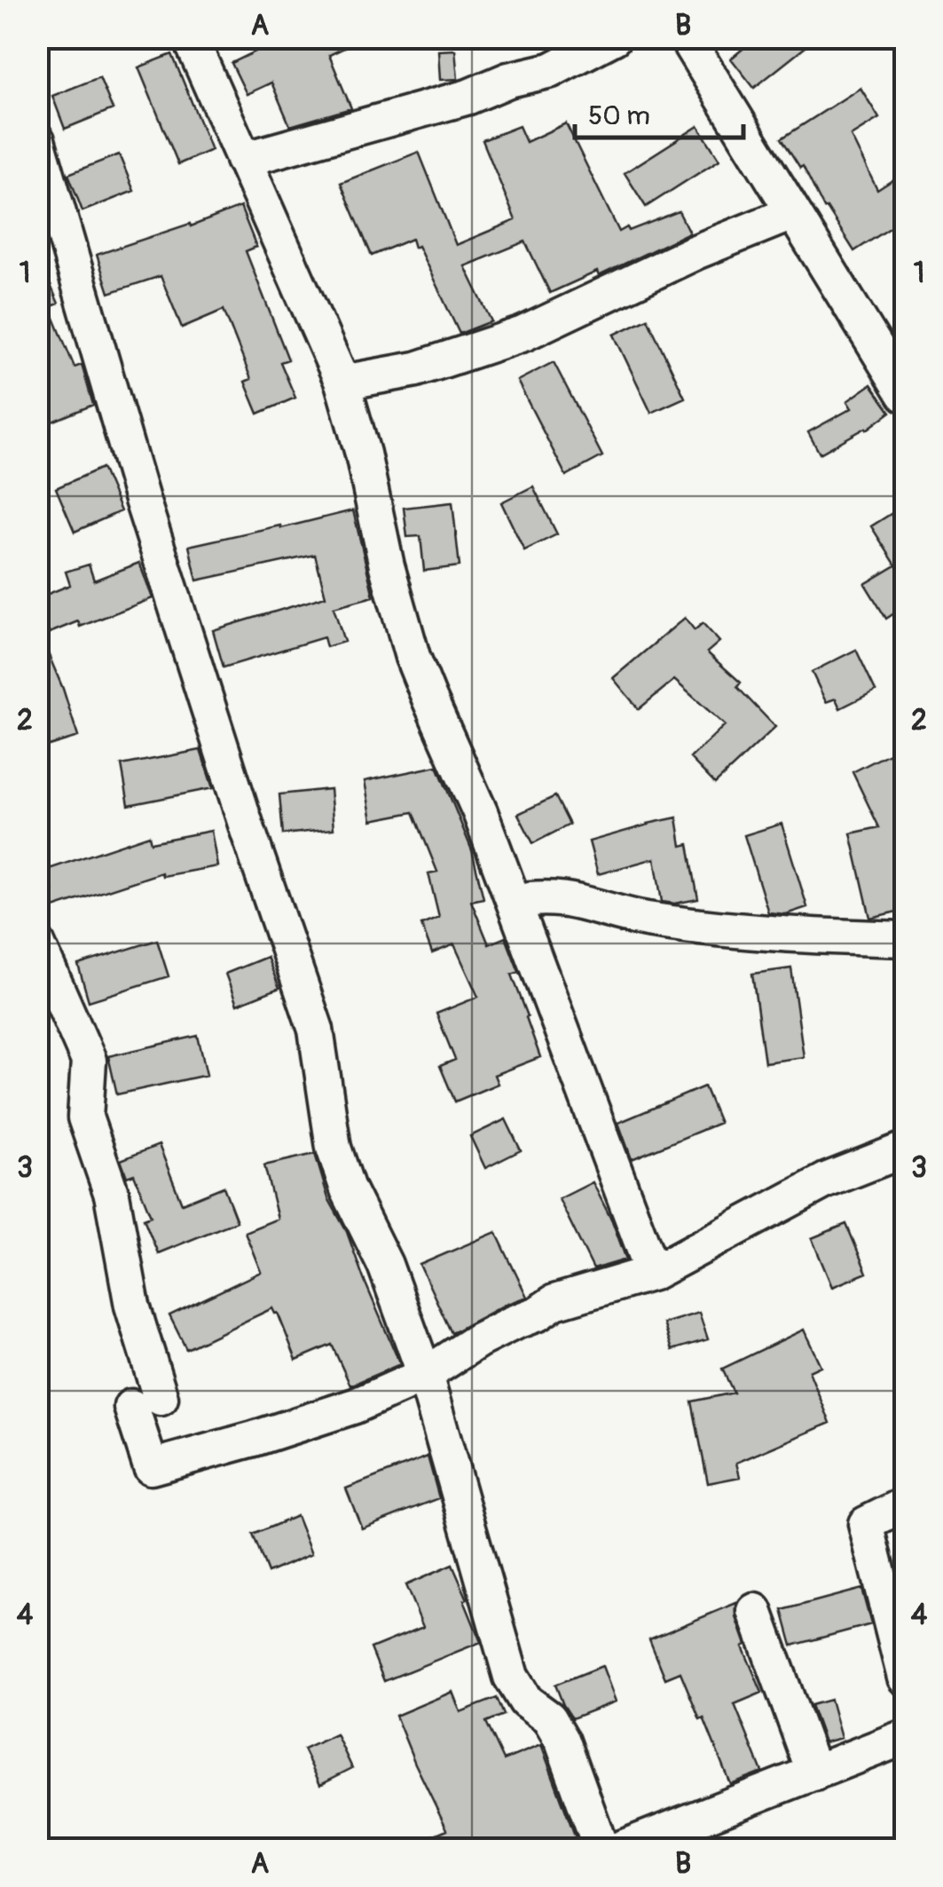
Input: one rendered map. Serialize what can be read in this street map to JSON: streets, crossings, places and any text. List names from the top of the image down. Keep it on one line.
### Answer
{"scale_bar":"50 m","grid":{"columns":["A","B"],"rows":["1","2","3","4"]}}
